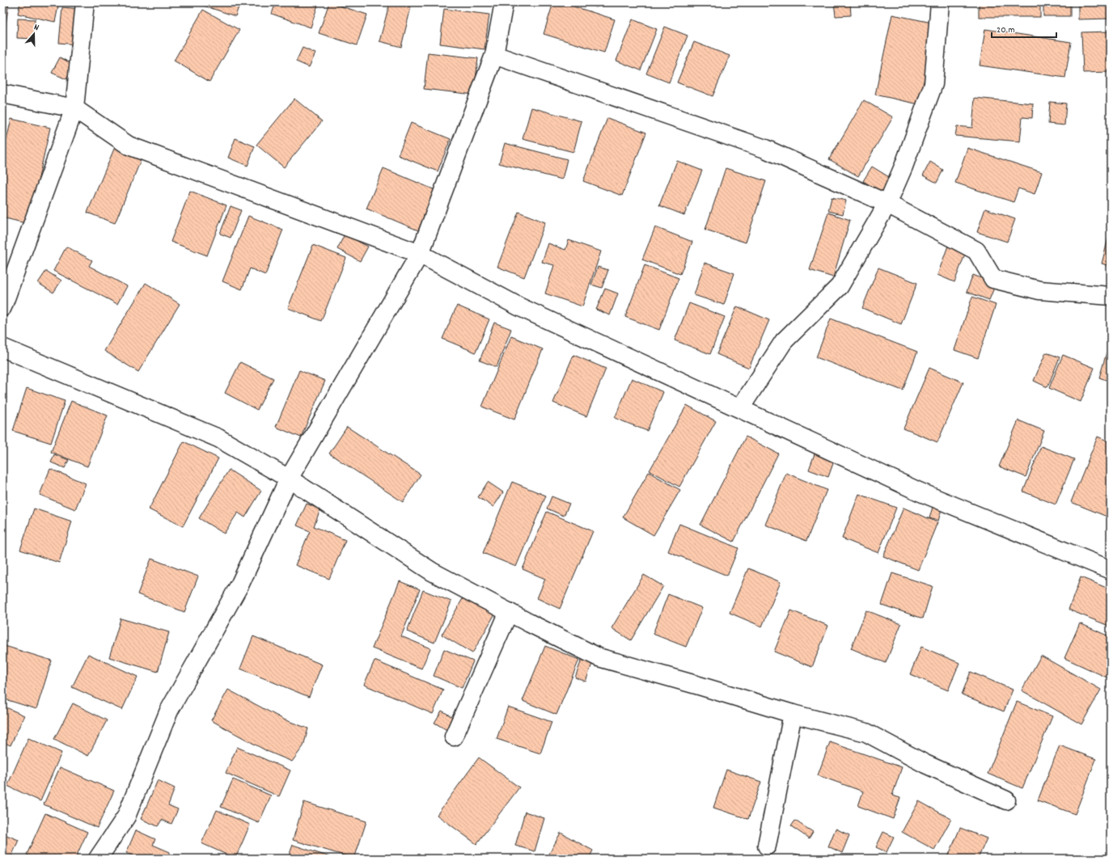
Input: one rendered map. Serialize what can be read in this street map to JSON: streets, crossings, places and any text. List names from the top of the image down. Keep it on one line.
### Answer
{"scale_bar":"20 m","north":"top"}
